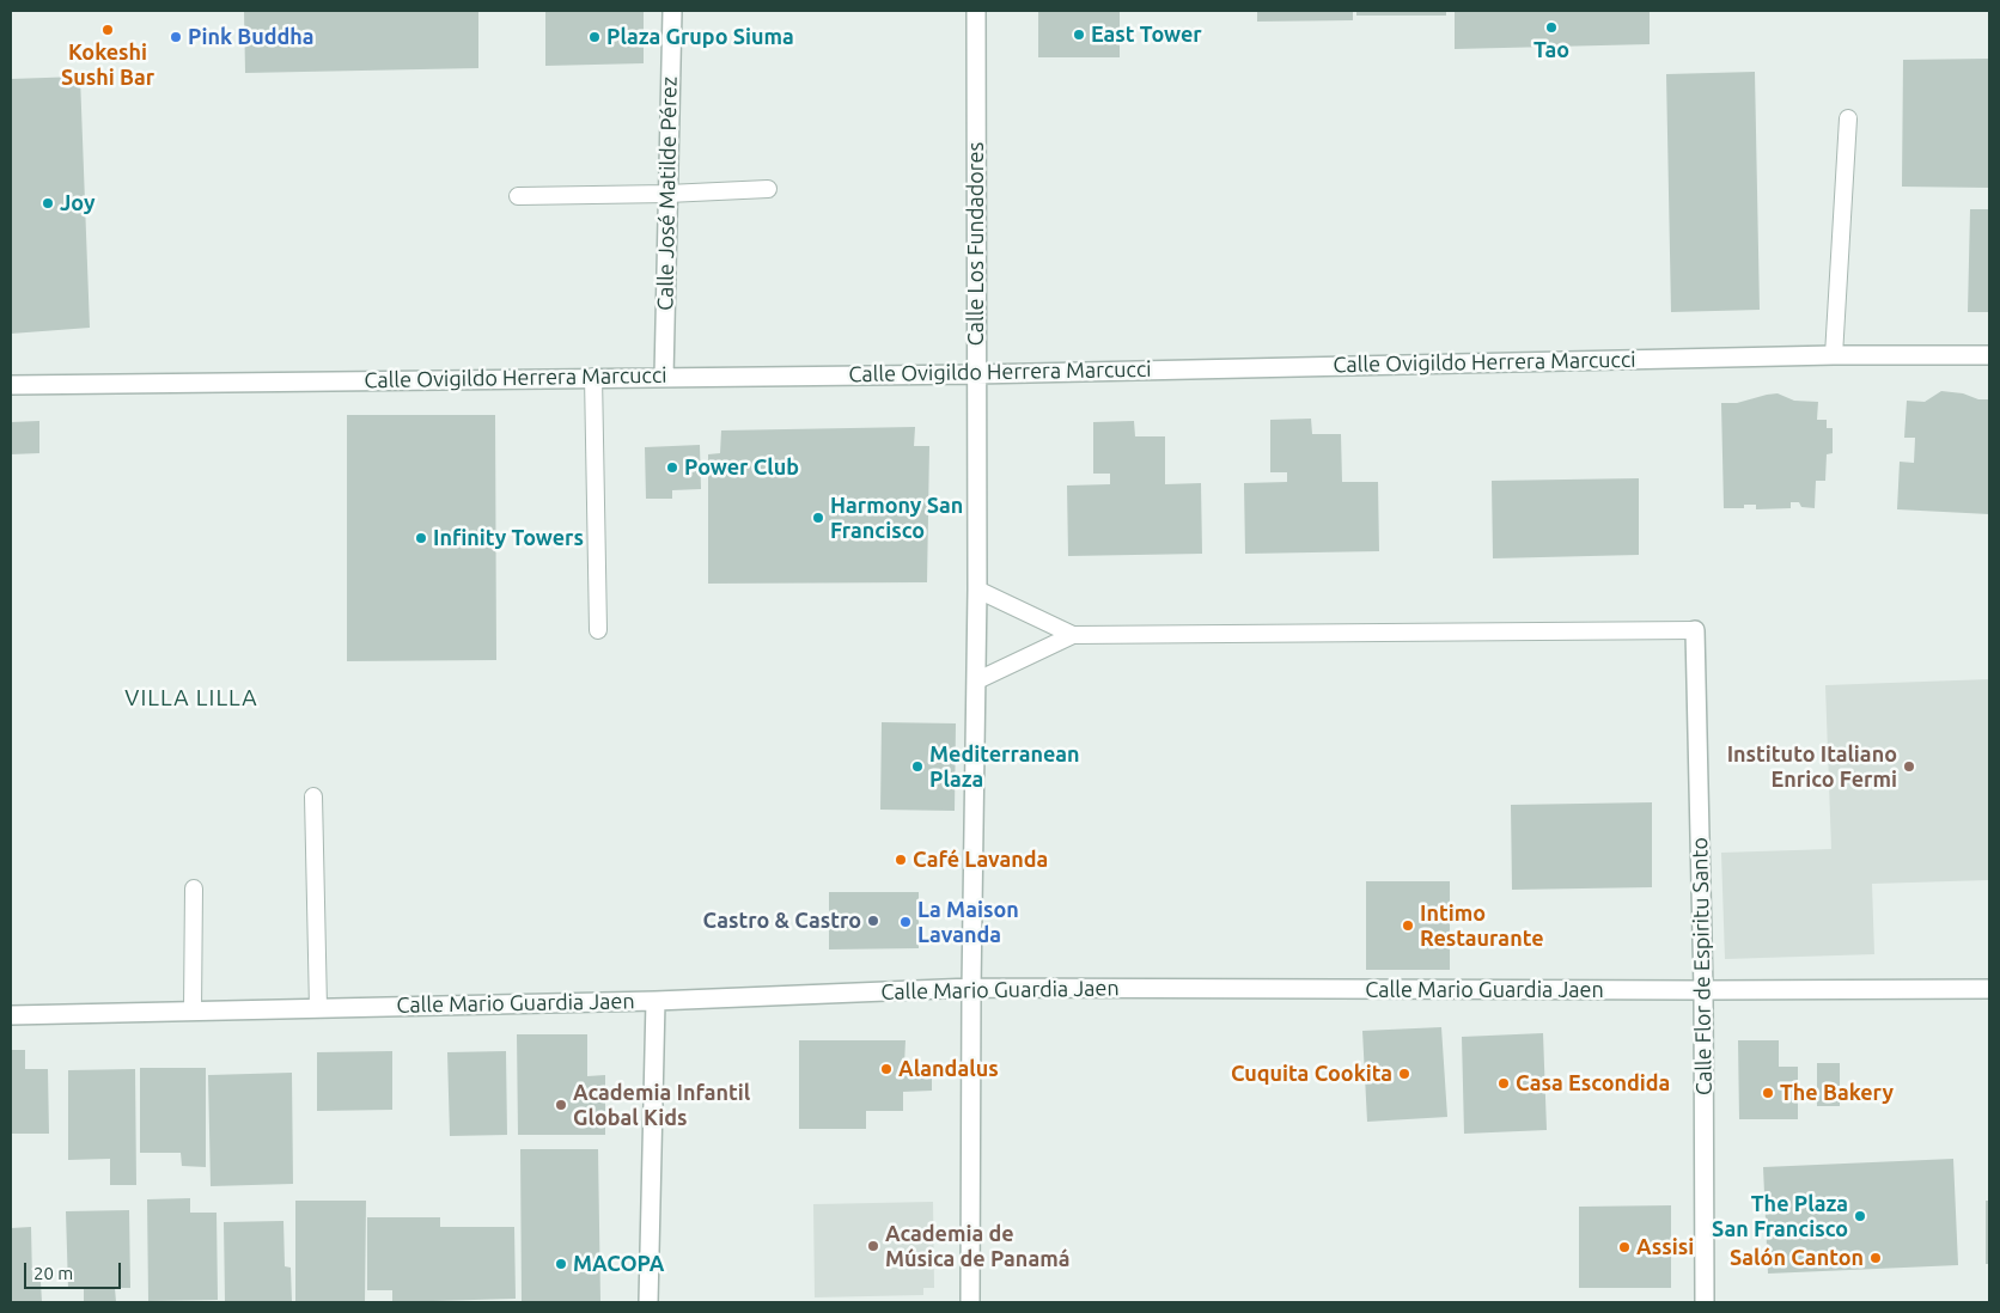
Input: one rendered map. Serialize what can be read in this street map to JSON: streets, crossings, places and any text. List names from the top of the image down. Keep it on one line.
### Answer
{"streets":{"street":["Calle José Matilde Pérez","Calle Los Fundadores","Calle Ovigildo Herrera Marcucci","Calle Flor de Espiritu Santo","Calle Mario Guardia Jaen"]},"crossings":[["Calle José Matilde Pérez","Calle Ovigildo Herrera Marcucci"],["Calle Los Fundadores","Calle Ovigildo Herrera Marcucci"],["Calle Los Fundadores","Calle Mario Guardia Jaen"],["Calle Flor de Espiritu Santo","Calle Mario Guardia Jaen"]],"districts":["VILLA LILLA"],"places":["Tao","Kokeshi Sushi Bar","East Tower","Pink Buddha","Plaza Grupo Siuma","Joy","Power Club","Harmony San Francisco","Infinity Towers","Mediterranean Plaza","Instituto Italiano Enrico Fermi","Café Lavanda","Castro & Castro","La Maison Lavanda","Intimo Restaurante","Alandalus","Cuquita Cookita","Casa Escondida","The Bakery","Academia Infantil Global Kids","The Plaza San Francisco","Academia de Música de Panamá","Assisi","Salón Canton","MACOPA"],"scale_bar":"20 m"}
